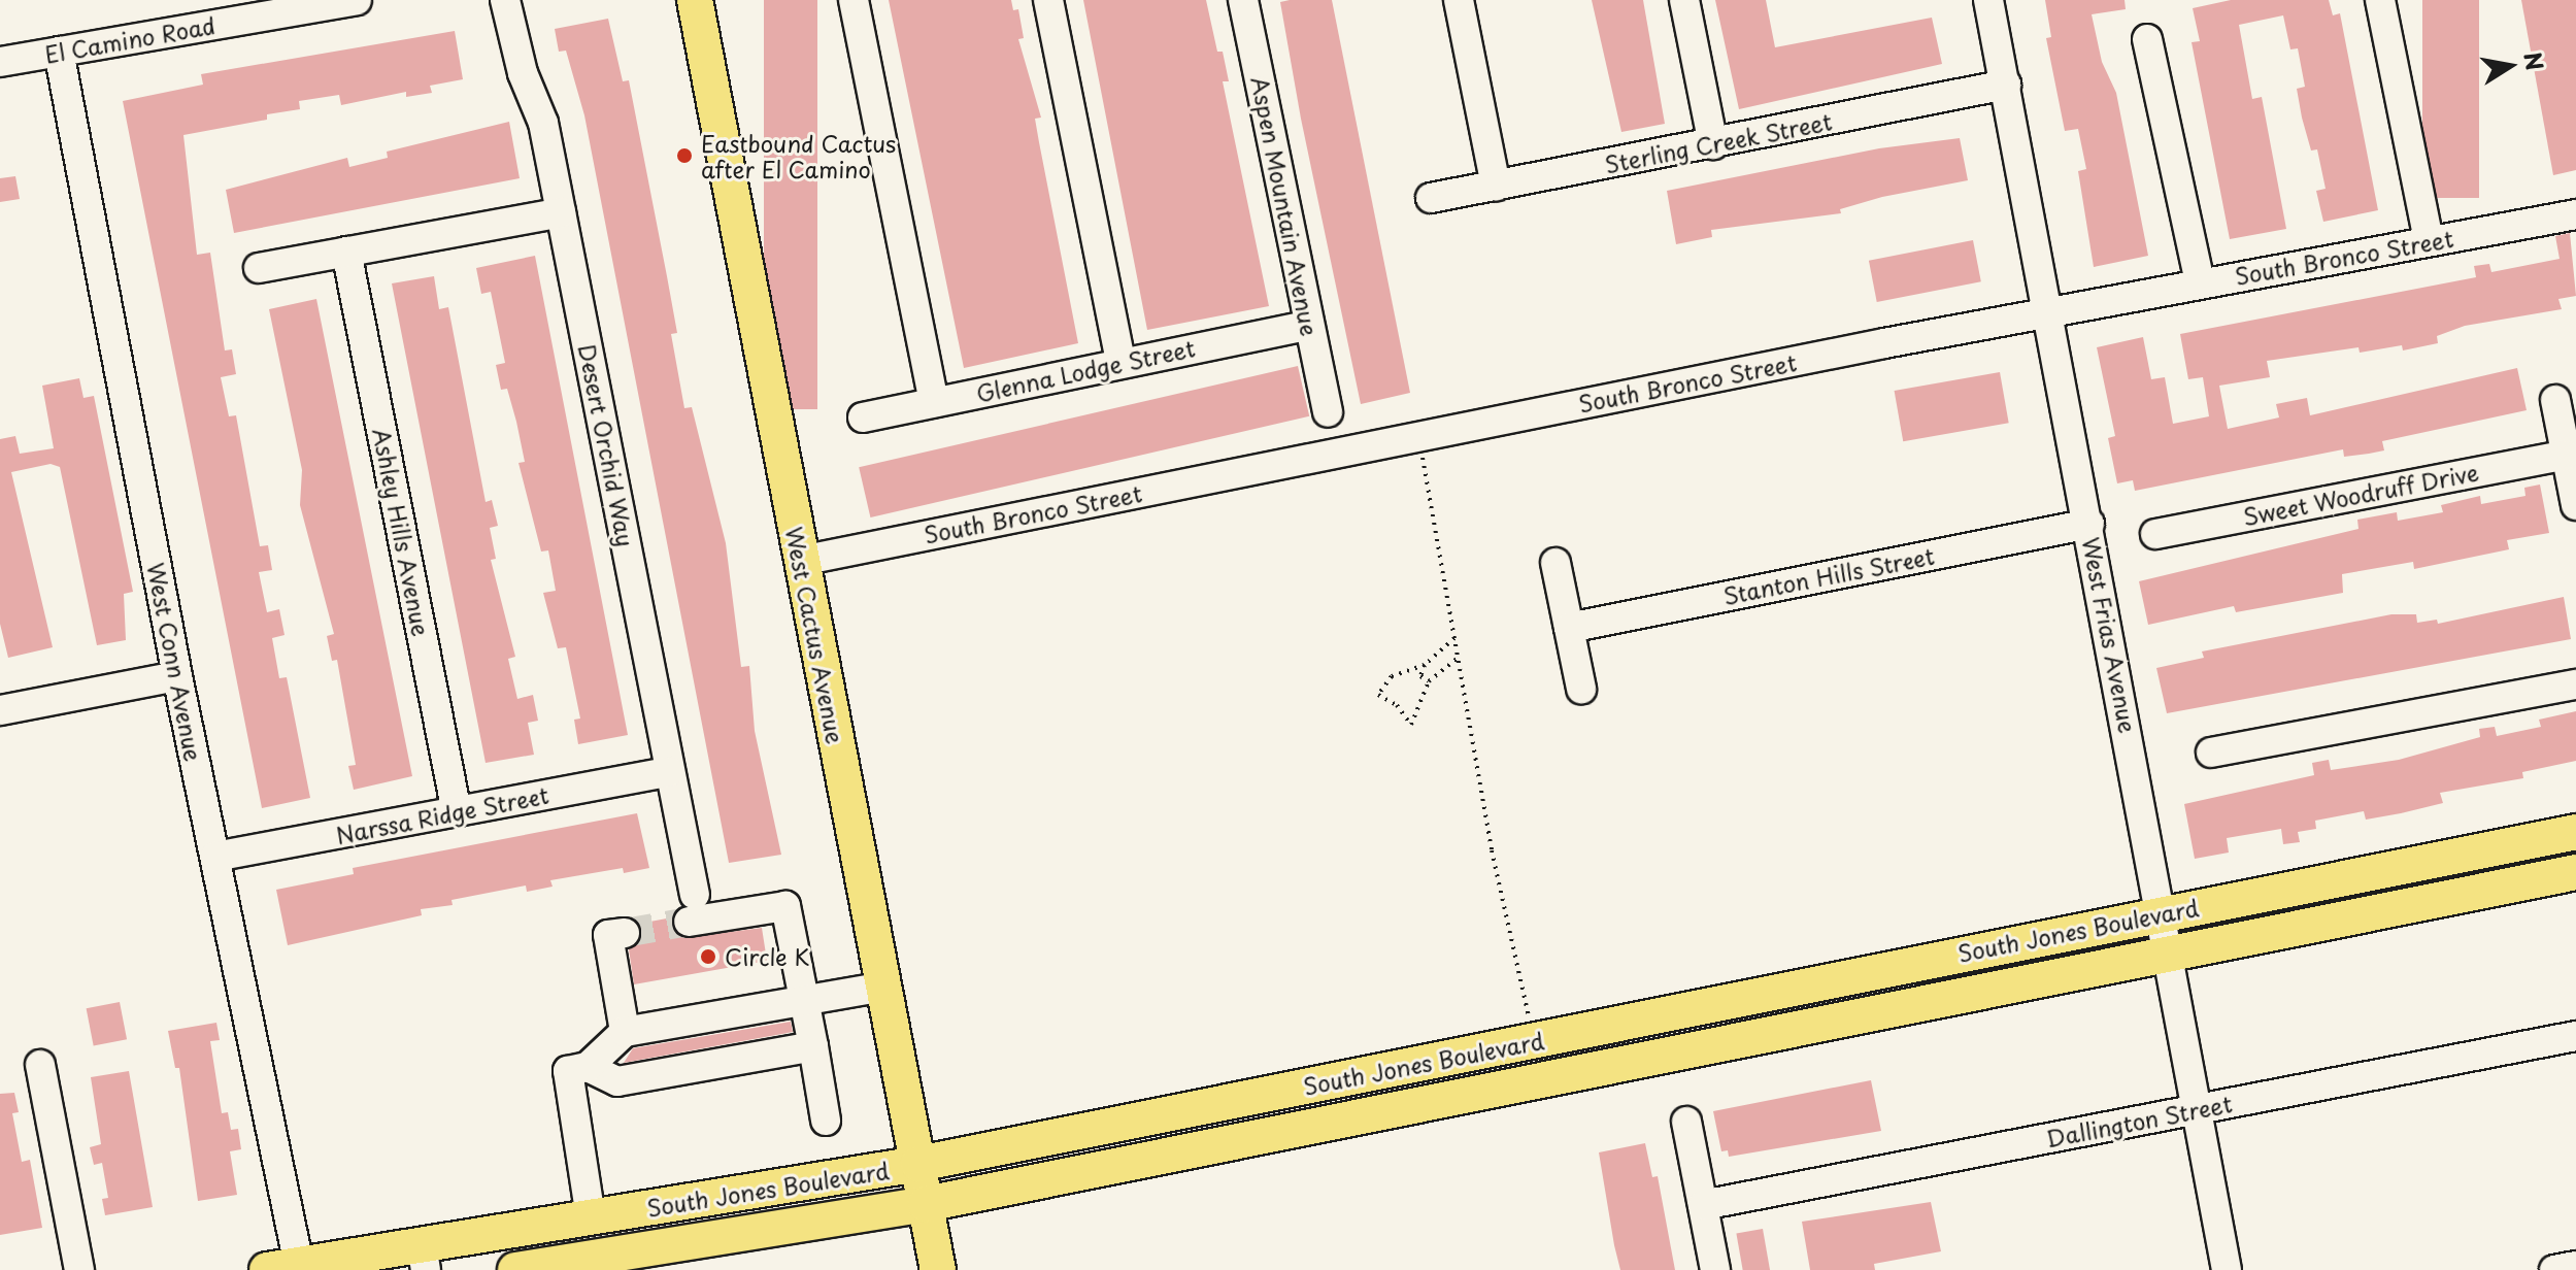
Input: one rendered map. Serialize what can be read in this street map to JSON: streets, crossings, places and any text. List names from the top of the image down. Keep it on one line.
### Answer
{"streets":{"main road":["West Cactus Avenue","South Jones Boulevard"],"street":["El Camino Road","Sterling Creek Street","Aspen Mountain Avenue","South Bronco Street","Glenna Lodge Street","Desert Orchid Way","Sweet Woodruff Drive","Ashley Hills Avenue","Stanton Hills Street","West Frias Avenue","West Conn Avenue","Narssa Ridge Street","Dallington Street"]},"crossings":[["El Camino Road","West Conn Avenue"],["Sterling Creek Street","West Frias Avenue"],["Aspen Mountain Avenue","Glenna Lodge Street"],["South Bronco Street","West Cactus Avenue"],["South Bronco Street","West Frias Avenue"],["Desert Orchid Way","Narssa Ridge Street"],["Ashley Hills Avenue","Narssa Ridge Street"],["Stanton Hills Street","West Frias Avenue"],["West Cactus Avenue","South Jones Boulevard"],["West Frias Avenue","South Jones Boulevard"],["West Frias Avenue","Dallington Street"],["West Conn Avenue","Narssa Ridge Street"],["West Conn Avenue","South Jones Boulevard"]],"places":["Eastbound Cactus after El Camino","Circle K"],"north":"right"}
